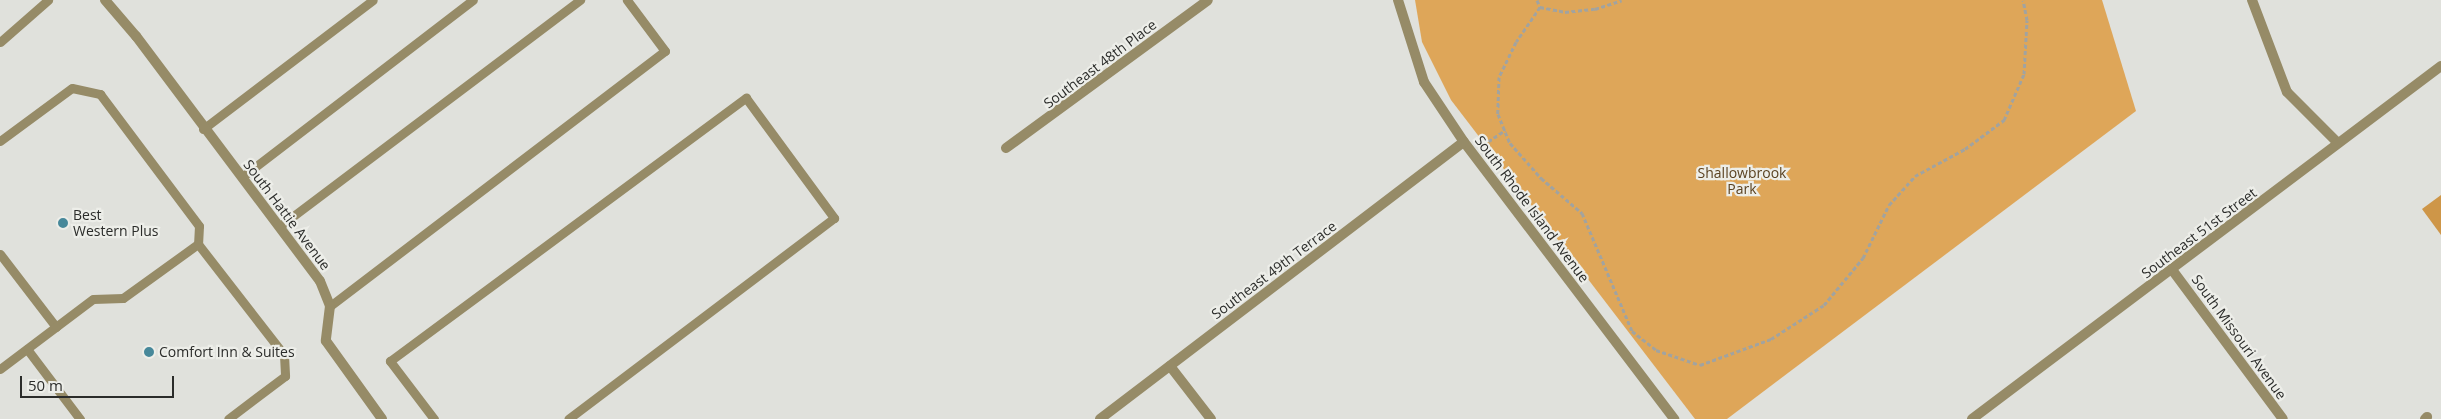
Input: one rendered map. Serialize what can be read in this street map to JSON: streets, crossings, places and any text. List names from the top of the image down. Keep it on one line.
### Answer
{"streets":{"street":["Southeast 48th Place","South Rhode Island Avenue","South Hattie Avenue","Southeast 51st Street","Southeast 49th Terrace","South Missouri Avenue"]},"crossings":[["South Rhode Island Avenue","Southeast 49th Terrace"],["Southeast 51st Street","South Missouri Avenue"]],"parks":["Shallowbrook Park"],"places":["Best Western Plus","Comfort Inn & Suites"],"scale_bar":"50 m"}
